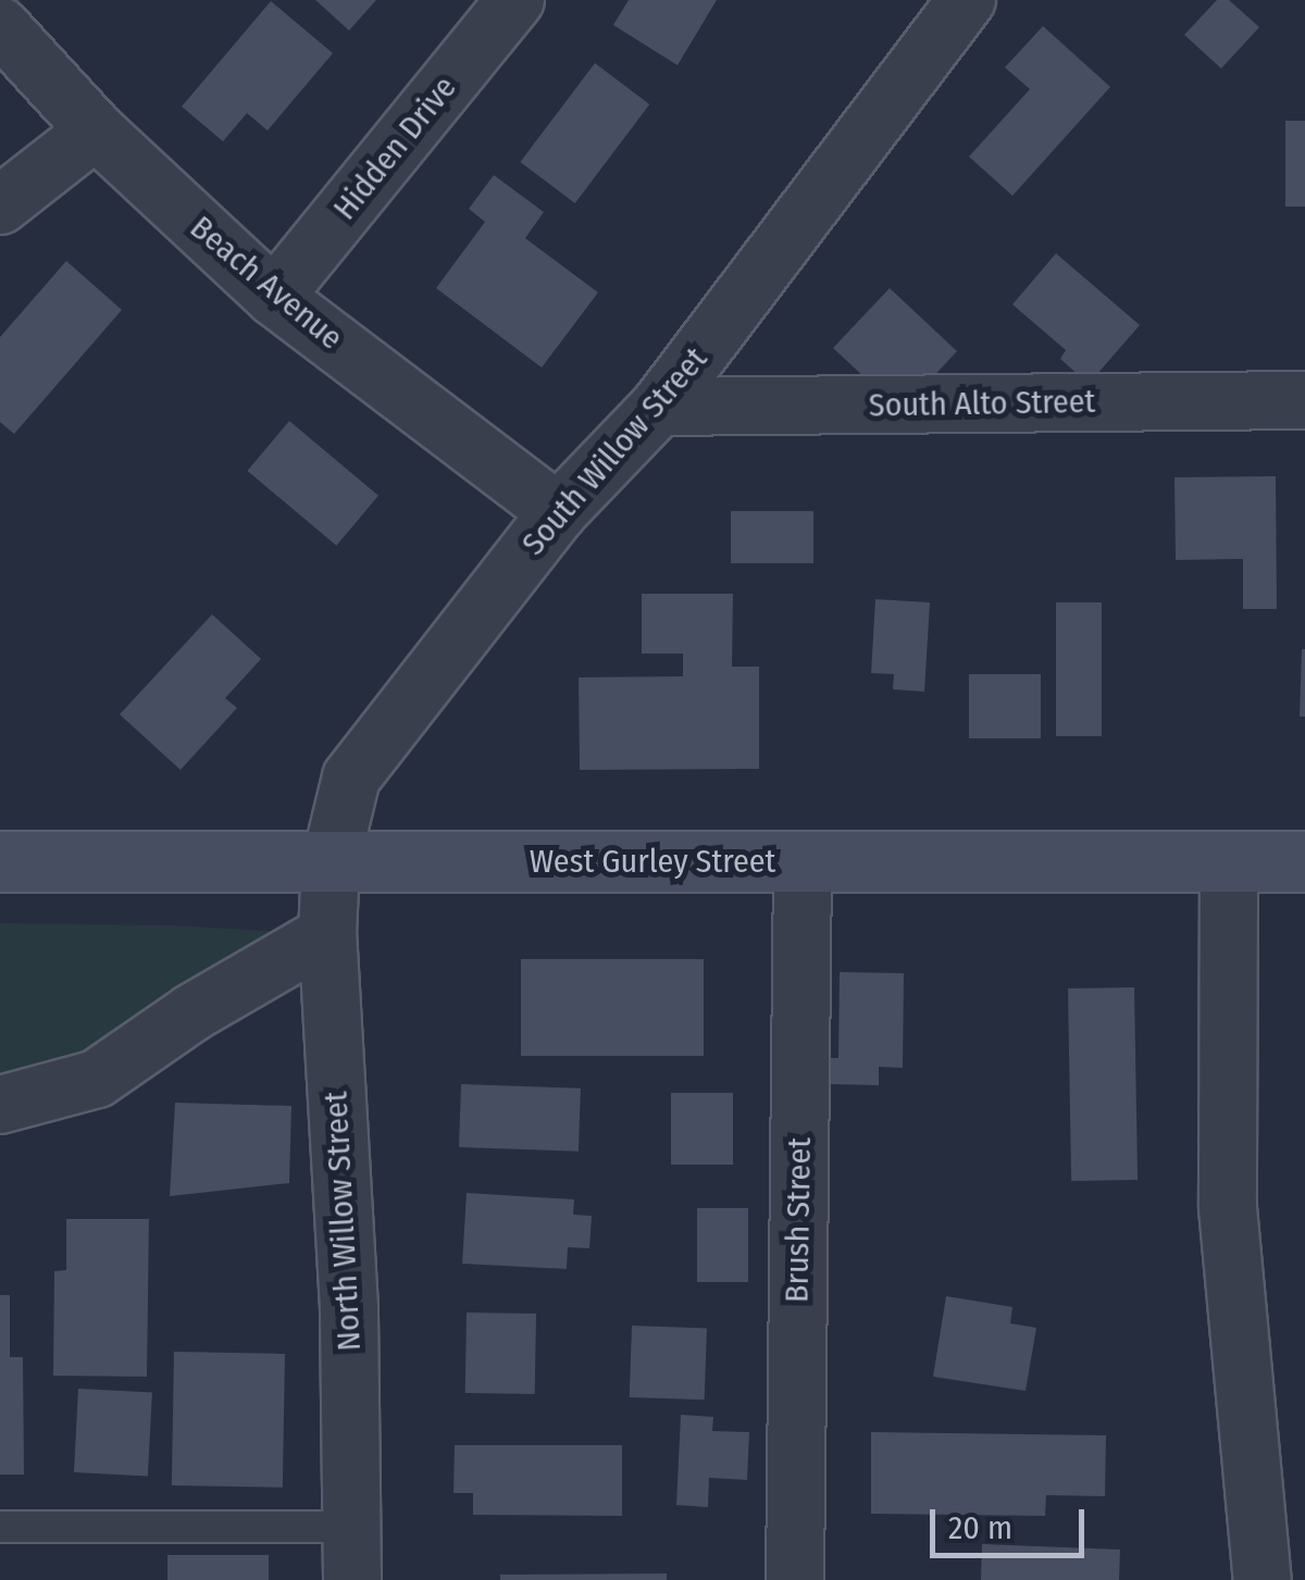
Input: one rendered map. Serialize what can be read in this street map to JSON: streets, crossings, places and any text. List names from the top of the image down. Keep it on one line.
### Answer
{"streets":{"main road":["West Gurley Street"],"street":["Hidden Drive","Beach Avenue","South Alto Street","South Willow Street","Brush Street","North Willow Street"]},"crossings":[["Hidden Drive","Beach Avenue"],["Beach Avenue","South Willow Street"],["South Alto Street","South Willow Street"],["South Willow Street","West Gurley Street"],["South Willow Street","North Willow Street"],["West Gurley Street","Brush Street"],["West Gurley Street","North Willow Street"]],"scale_bar":"20 m"}
